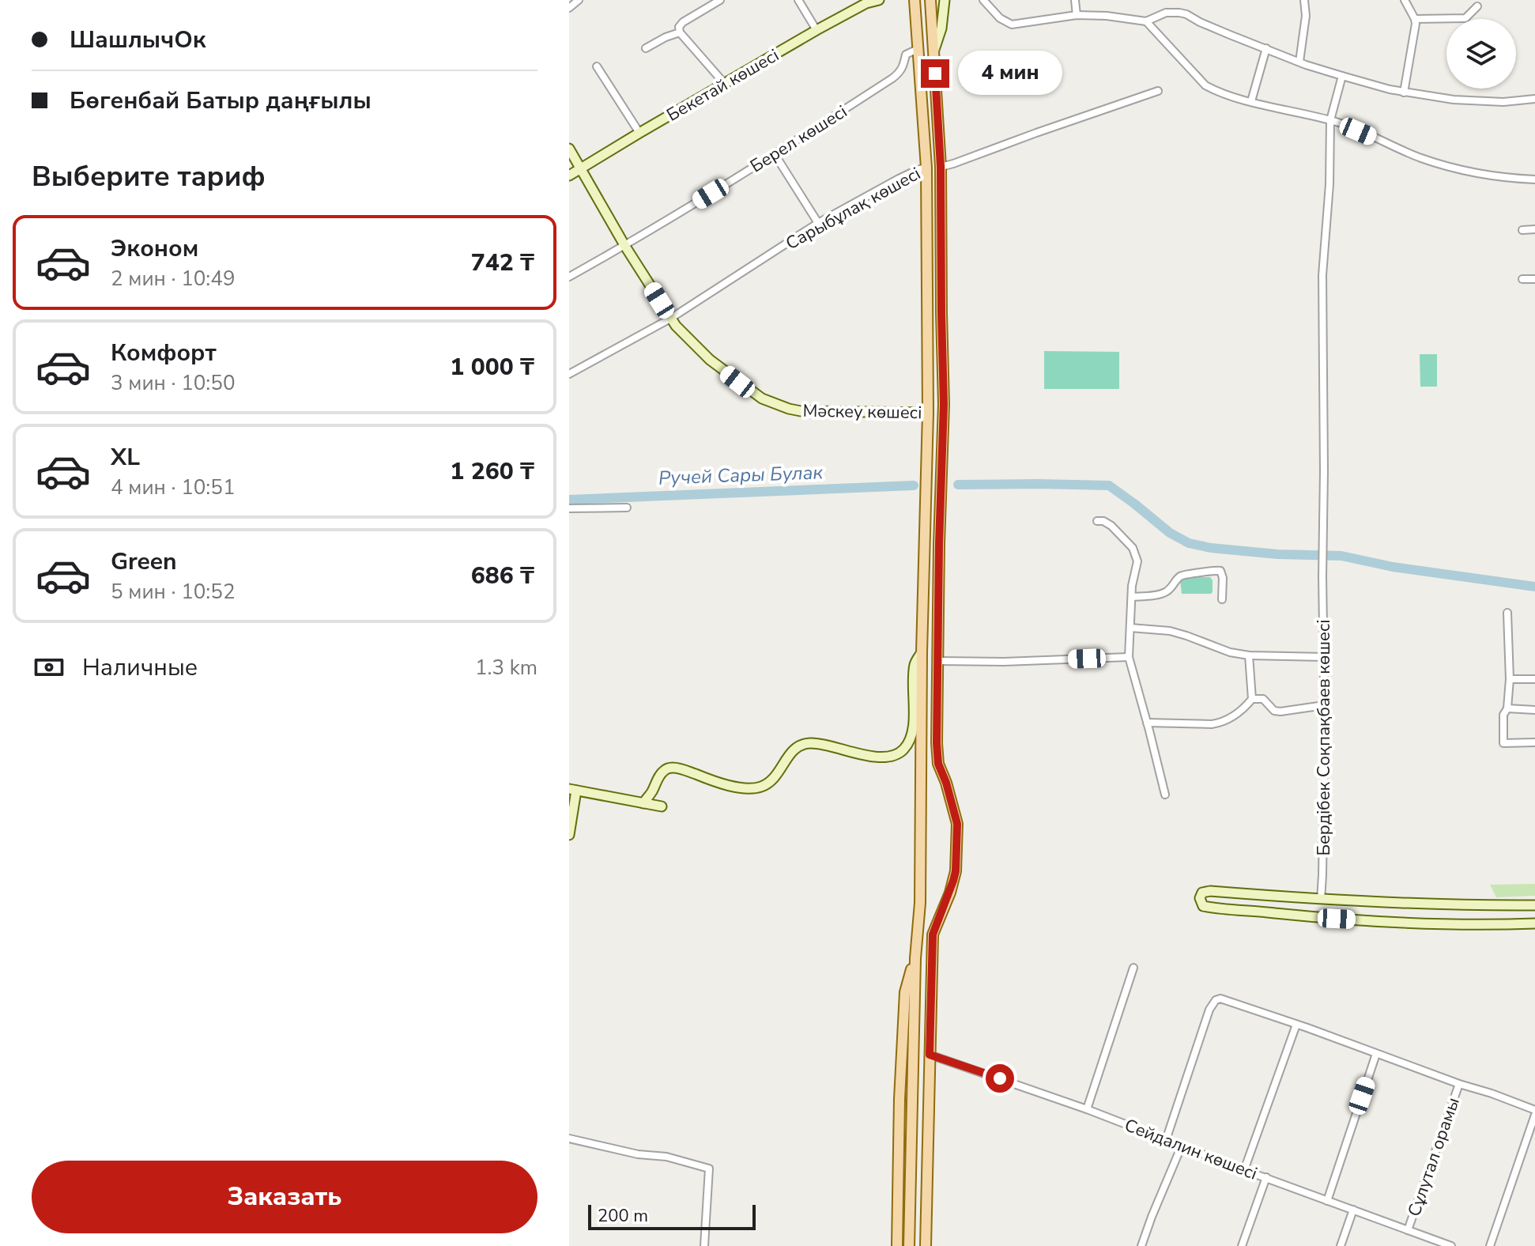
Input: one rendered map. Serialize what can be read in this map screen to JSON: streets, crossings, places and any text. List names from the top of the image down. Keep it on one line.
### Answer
{"streets":{"main road":["Бекетай көшесі","Сарыбұлақ көшесі","Мәскеу көшесі"],"street":["Берел көшесі","Бердібек Соқпақбаев көшесі","Сейдалин көшесі","Сұлутал орамы"]},"crossings":[["Бекетай көшесі","Мәскеу көшесі"],["Берел көшесі","Мәскеу көшесі"],["Сарыбұлақ көшесі","Мәскеу көшесі"],["Сейдалин көшесі","Сұлутал орамы"]],"water":["Ручей Сары Булак"],"scale_bar":"200 m","page":{"banner":["ШашлычОк","Бөгенбай Батыр даңғылы"],"bubble":"4 мин","heading":"Выберите тариф","list":[{"name":"Эконом","note":"2 мин · 10:49","value":"742 ₸"},{"name":"Комфорт","note":"3 мин · 10:50","value":"1 000 ₸"},{"name":"XL","note":"4 мин · 10:51","value":"1 260 ₸"},{"name":"Green","note":"5 мин · 10:52","value":"686 ₸"}],"pay":["Наличные","1.3 km"],"buttons":"Заказать","scale":"200 m"}}
